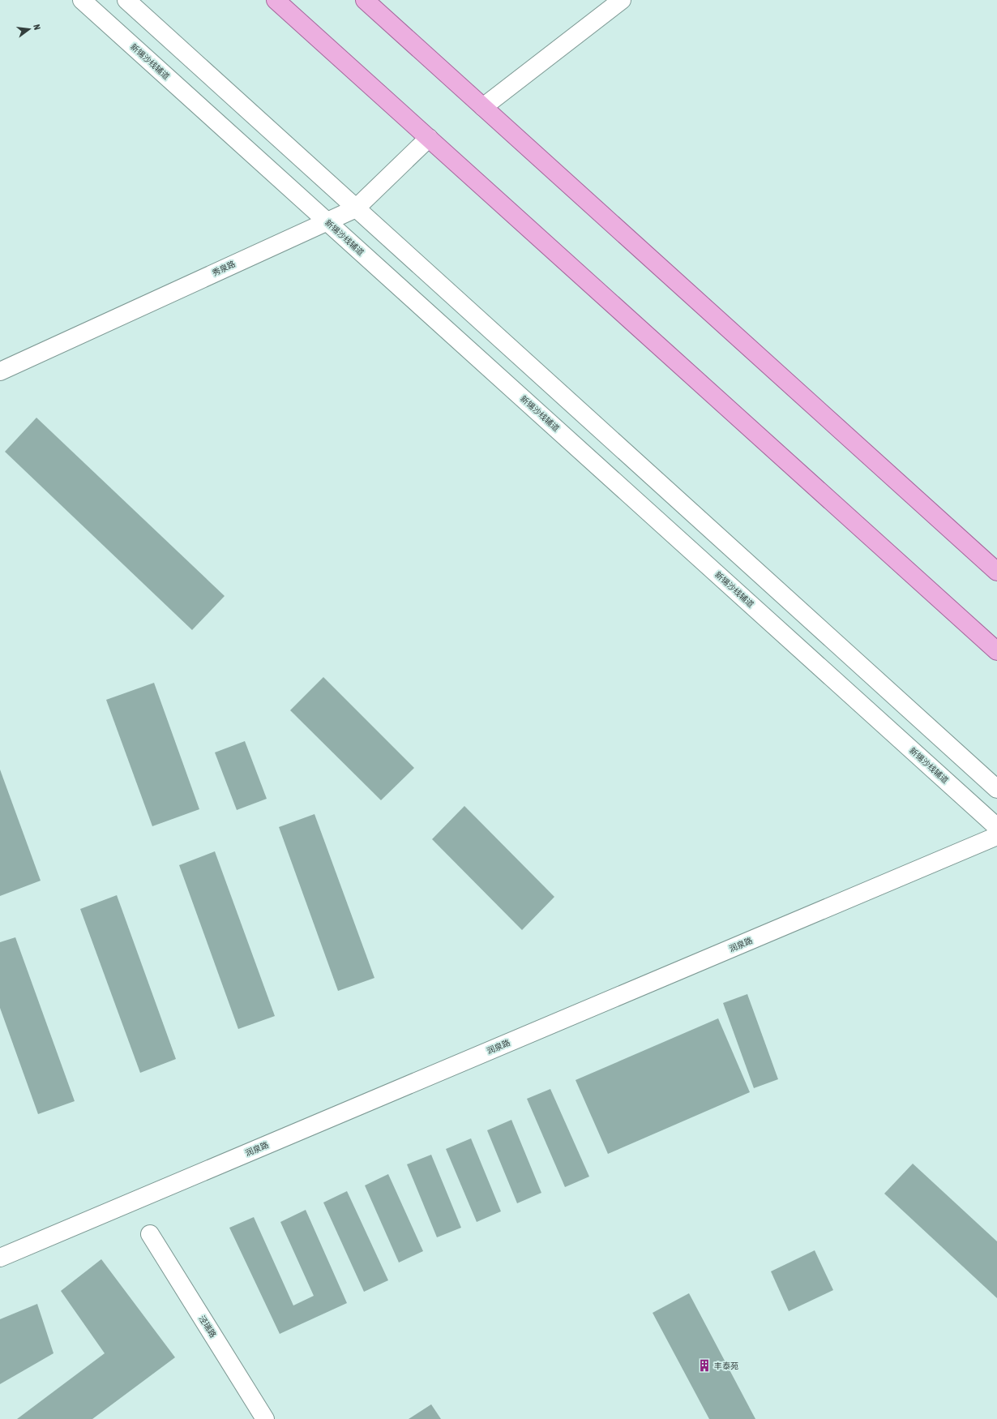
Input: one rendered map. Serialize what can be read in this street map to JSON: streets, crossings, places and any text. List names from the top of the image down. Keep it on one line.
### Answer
{"streets":{"street":["新锡沙线辅道","秀泉路","润泉路","泾瑞路"]},"crossings":[["新锡沙线辅道","秀泉路"]],"places":{"building":["丰泰苑"]},"north":"right"}
